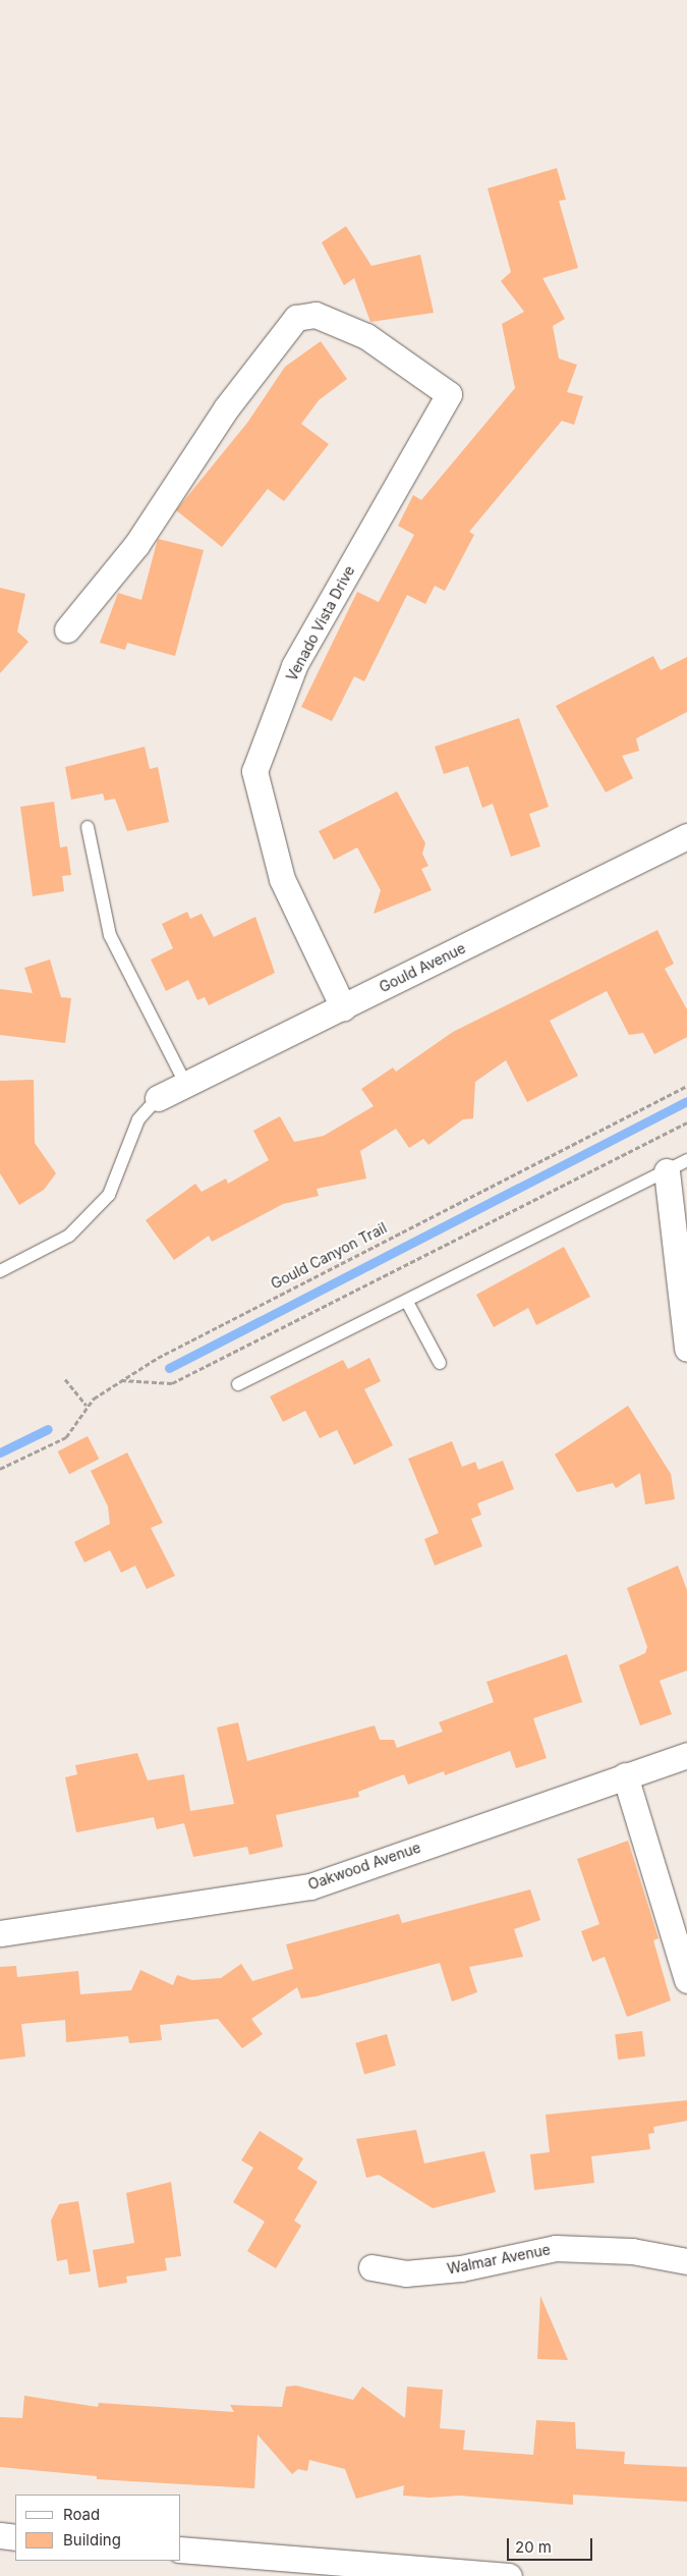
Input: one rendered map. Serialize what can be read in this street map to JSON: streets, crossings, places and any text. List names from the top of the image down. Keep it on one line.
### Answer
{"streets":{"street":["Venado Vista Drive","Gould Avenue","Oakwood Avenue","Walmar Avenue"],"path":["Gould Canyon Trail"]},"crossings":[["Venado Vista Drive","Gould Avenue"]],"legend":["Road","Building"],"scale_bar":"20 m"}
